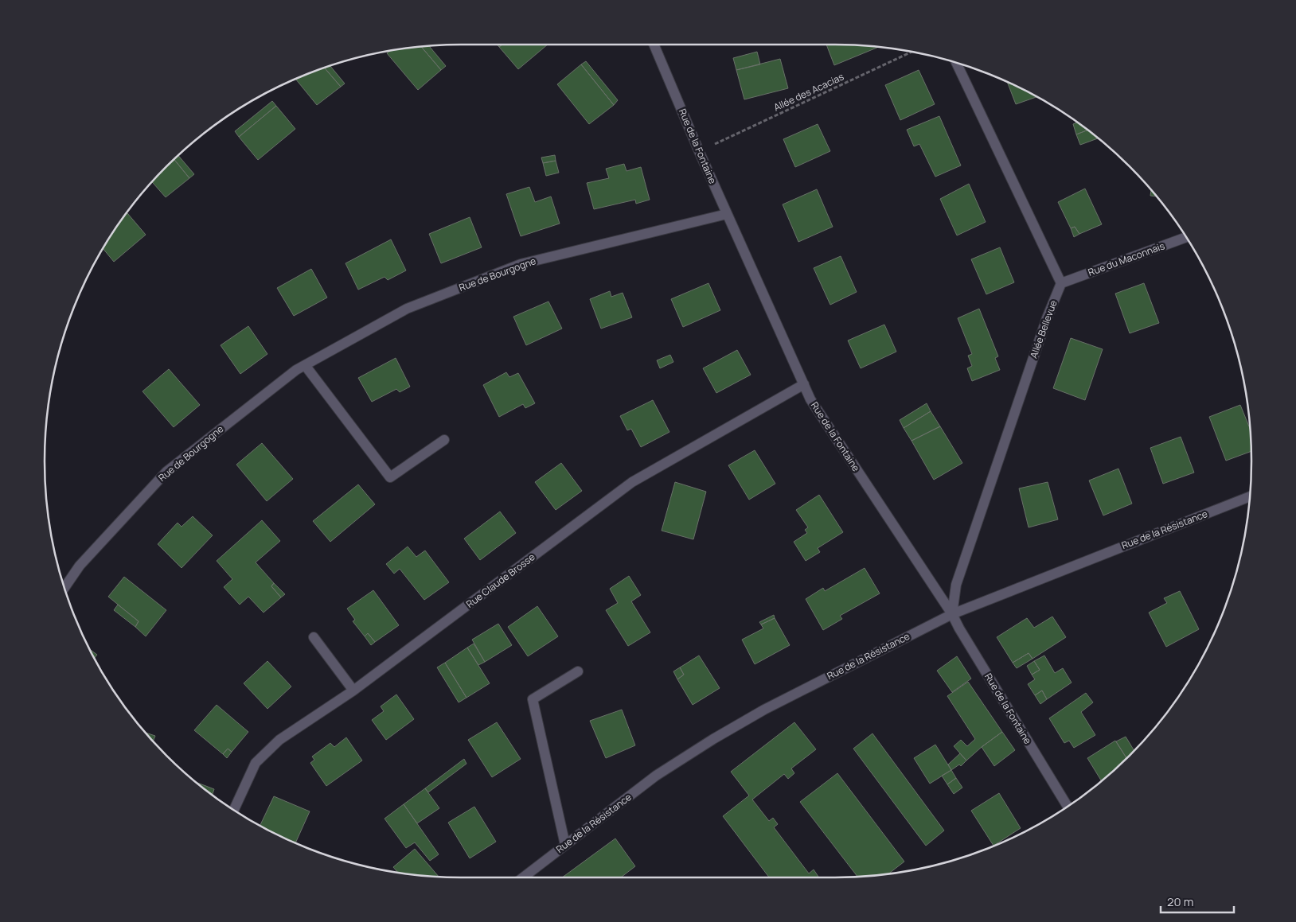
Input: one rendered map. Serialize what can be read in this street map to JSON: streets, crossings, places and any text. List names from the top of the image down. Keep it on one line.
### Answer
{"streets":{"street":["Rue de la Fontaine","Rue du Maconnais","Rue de Bourgogne","Allée Bellevue","Rue de la Résistance","Rue Claude Brosse"],"path":["Allée des Acacias"]},"crossings":[["Allée des Acacias","Rue de la Fontaine"],["Rue de la Fontaine","Rue de Bourgogne"],["Rue de la Fontaine","Allée Bellevue"],["Rue de la Fontaine","Rue de la Résistance"],["Rue de la Fontaine","Rue Claude Brosse"],["Rue du Maconnais","Allée Bellevue"],["Allée Bellevue","Rue de la Résistance"]],"scale_bar":"20 m"}
